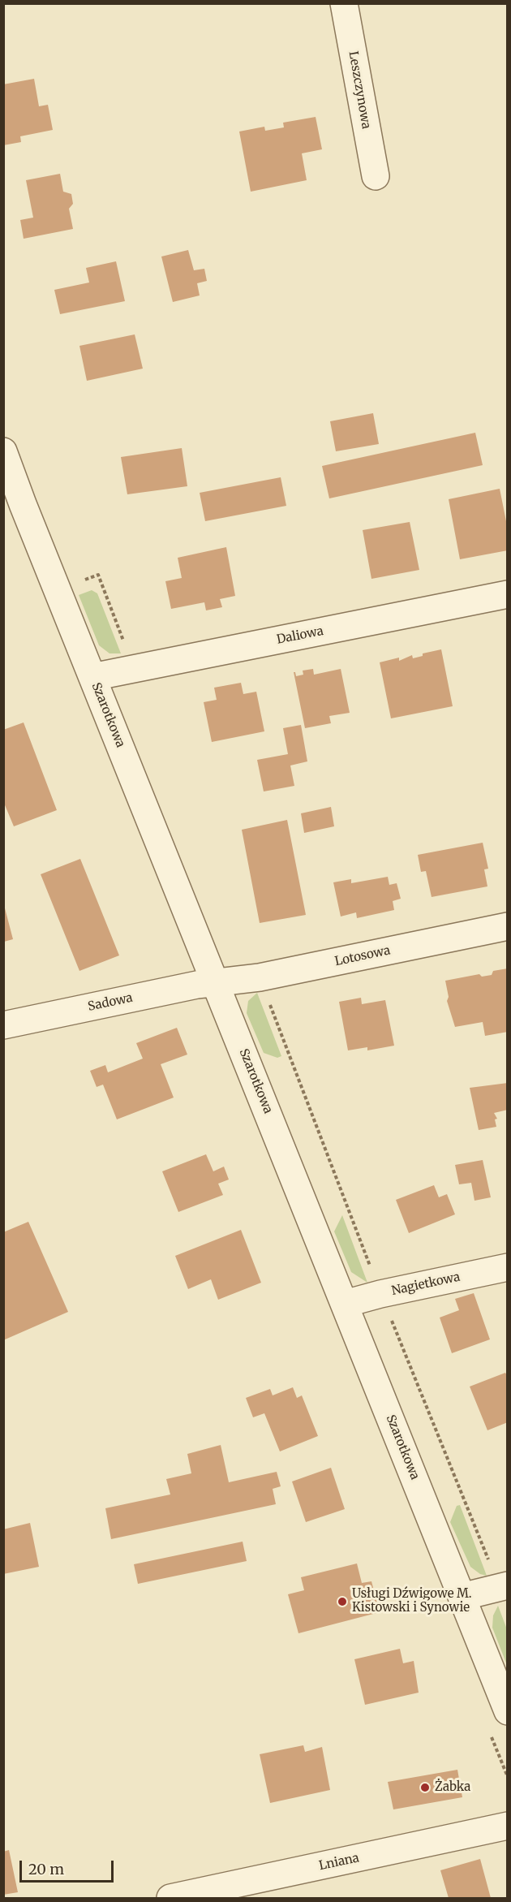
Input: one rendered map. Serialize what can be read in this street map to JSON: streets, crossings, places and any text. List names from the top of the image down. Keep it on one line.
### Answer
{"streets":{"street":["Leszczynowa","Daliowa","Szarotkowa","Lotosowa","Sadowa","Nagietkowa","Lniana"]},"crossings":[["Daliowa","Szarotkowa"],["Szarotkowa","Lotosowa"],["Szarotkowa","Sadowa"],["Szarotkowa","Nagietkowa"],["Lotosowa","Sadowa"]],"places":["Usługi Dźwigowe M. Kistowski i Synowie","Żabka"],"scale_bar":"20 m"}
